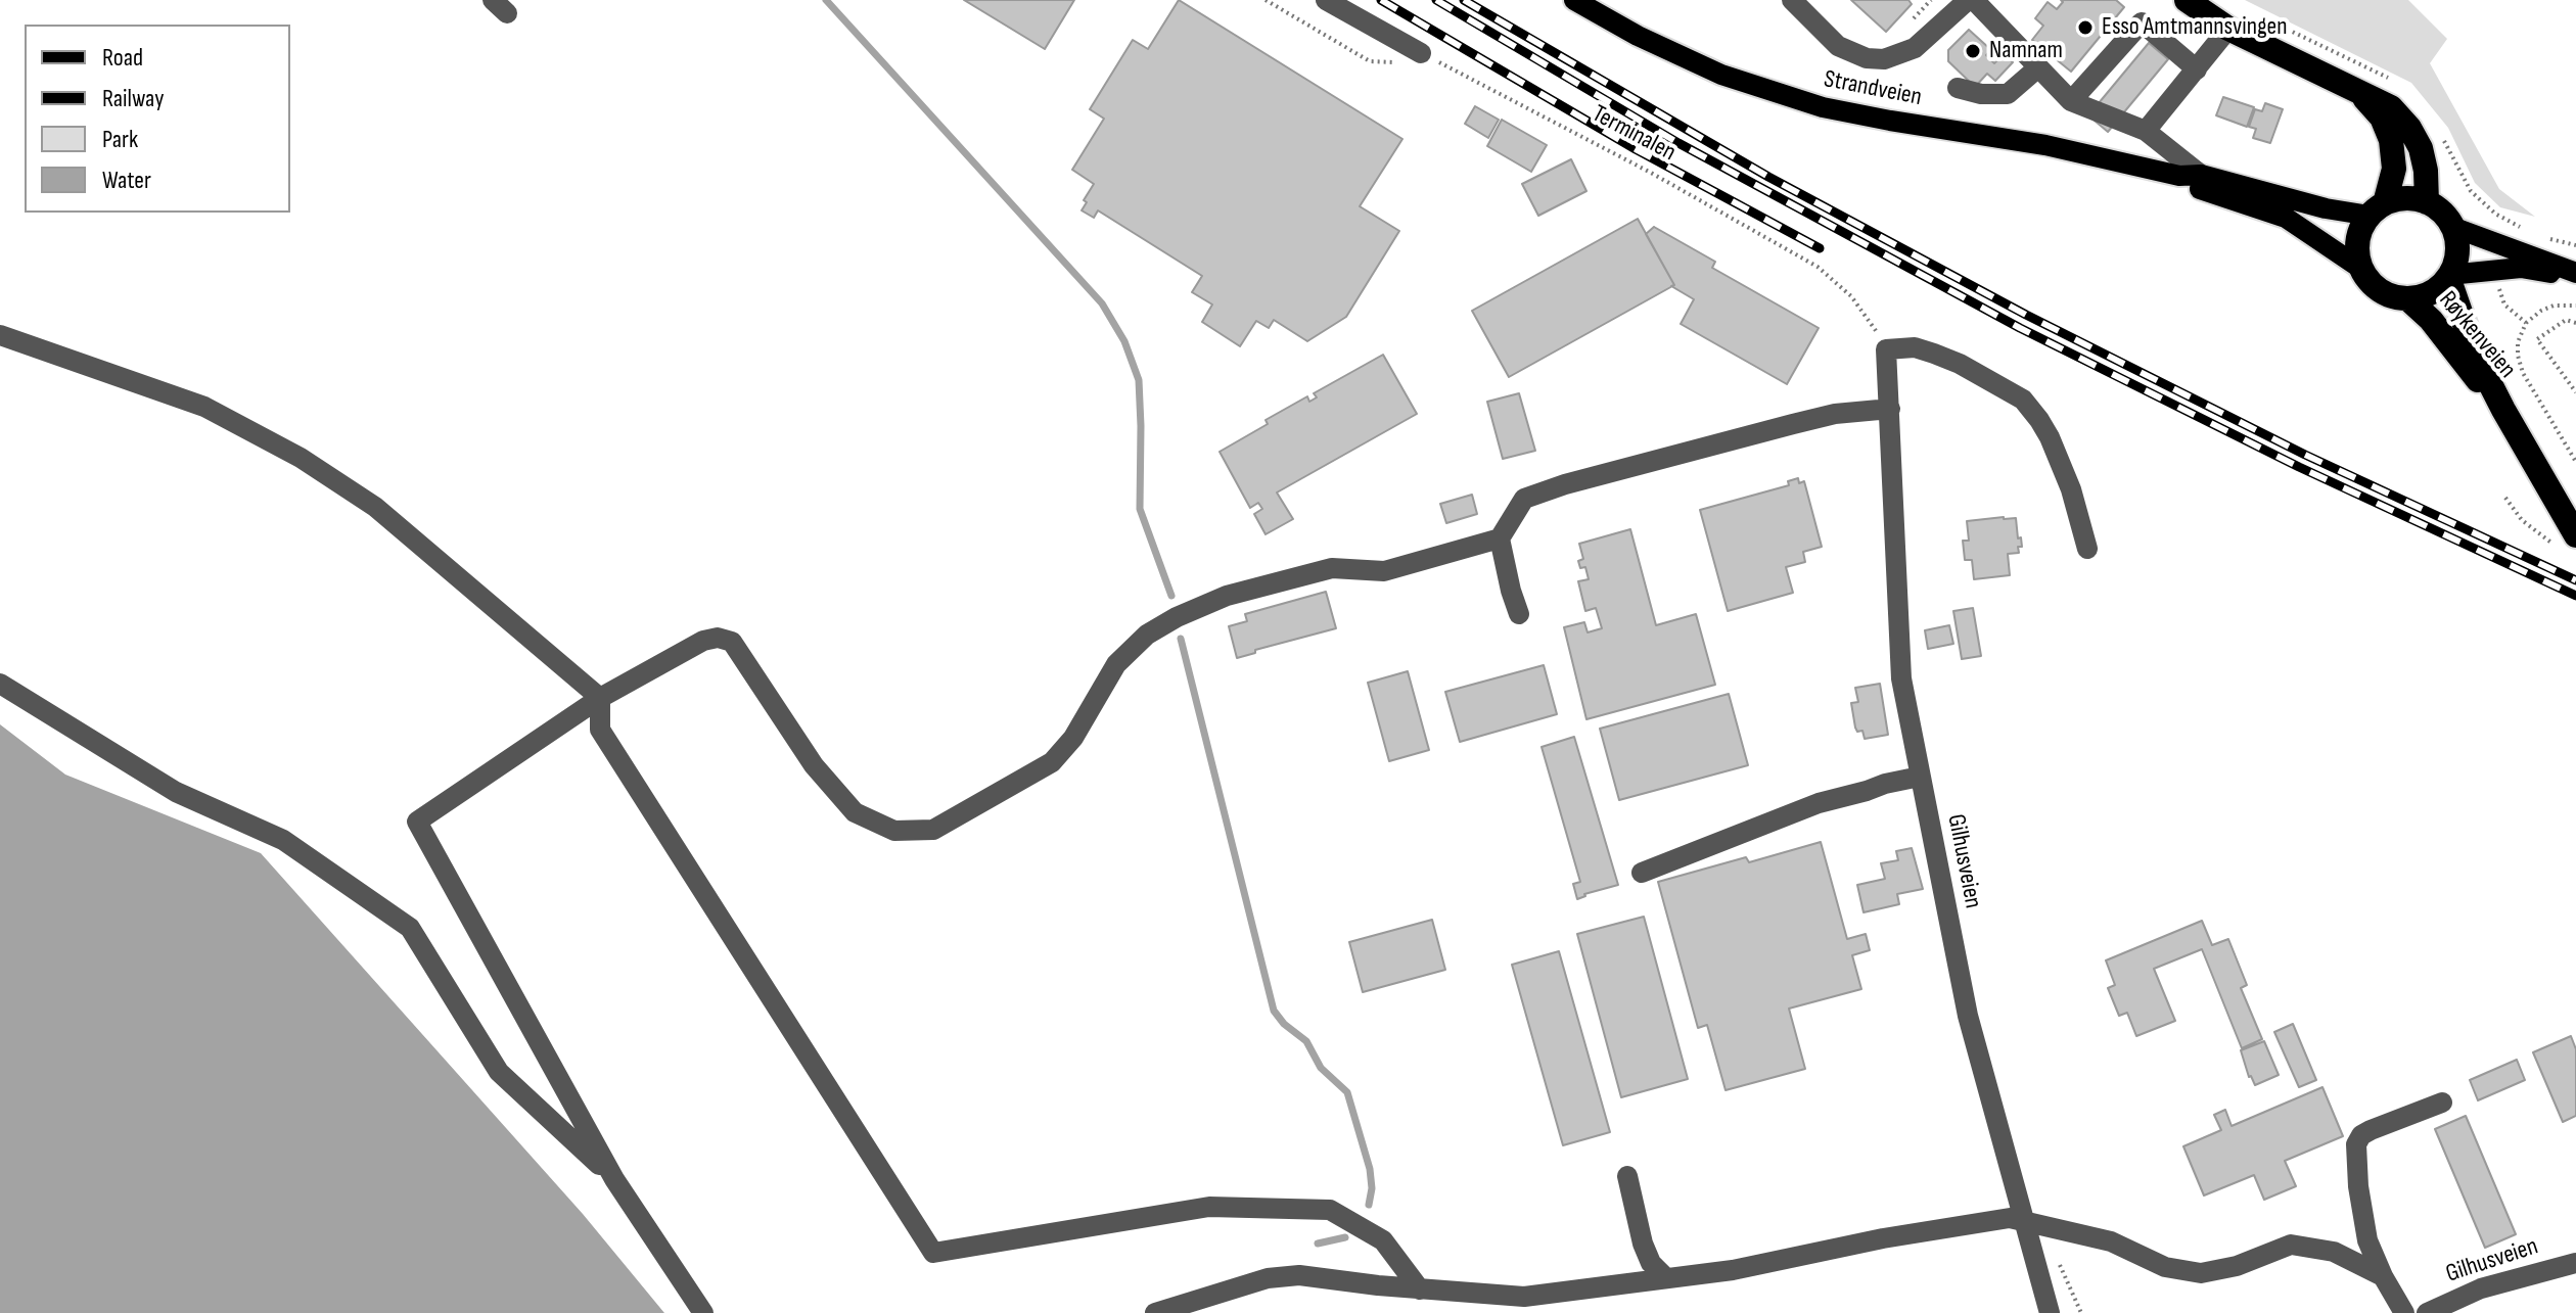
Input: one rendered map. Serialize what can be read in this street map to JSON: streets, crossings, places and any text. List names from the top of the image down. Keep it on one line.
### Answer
{"streets":{"highway":["Røykenveien"],"main road":["Strandveien"],"street":["Gilhusveien"],"path":["Terminalen"]},"crossings":[["Strandveien","Røykenveien"],["Terminalen","Gilhusveien"]],"places":["Esso Amtmannsvingen","Namnam"],"legend":["Road","Railway","Park","Water"]}
